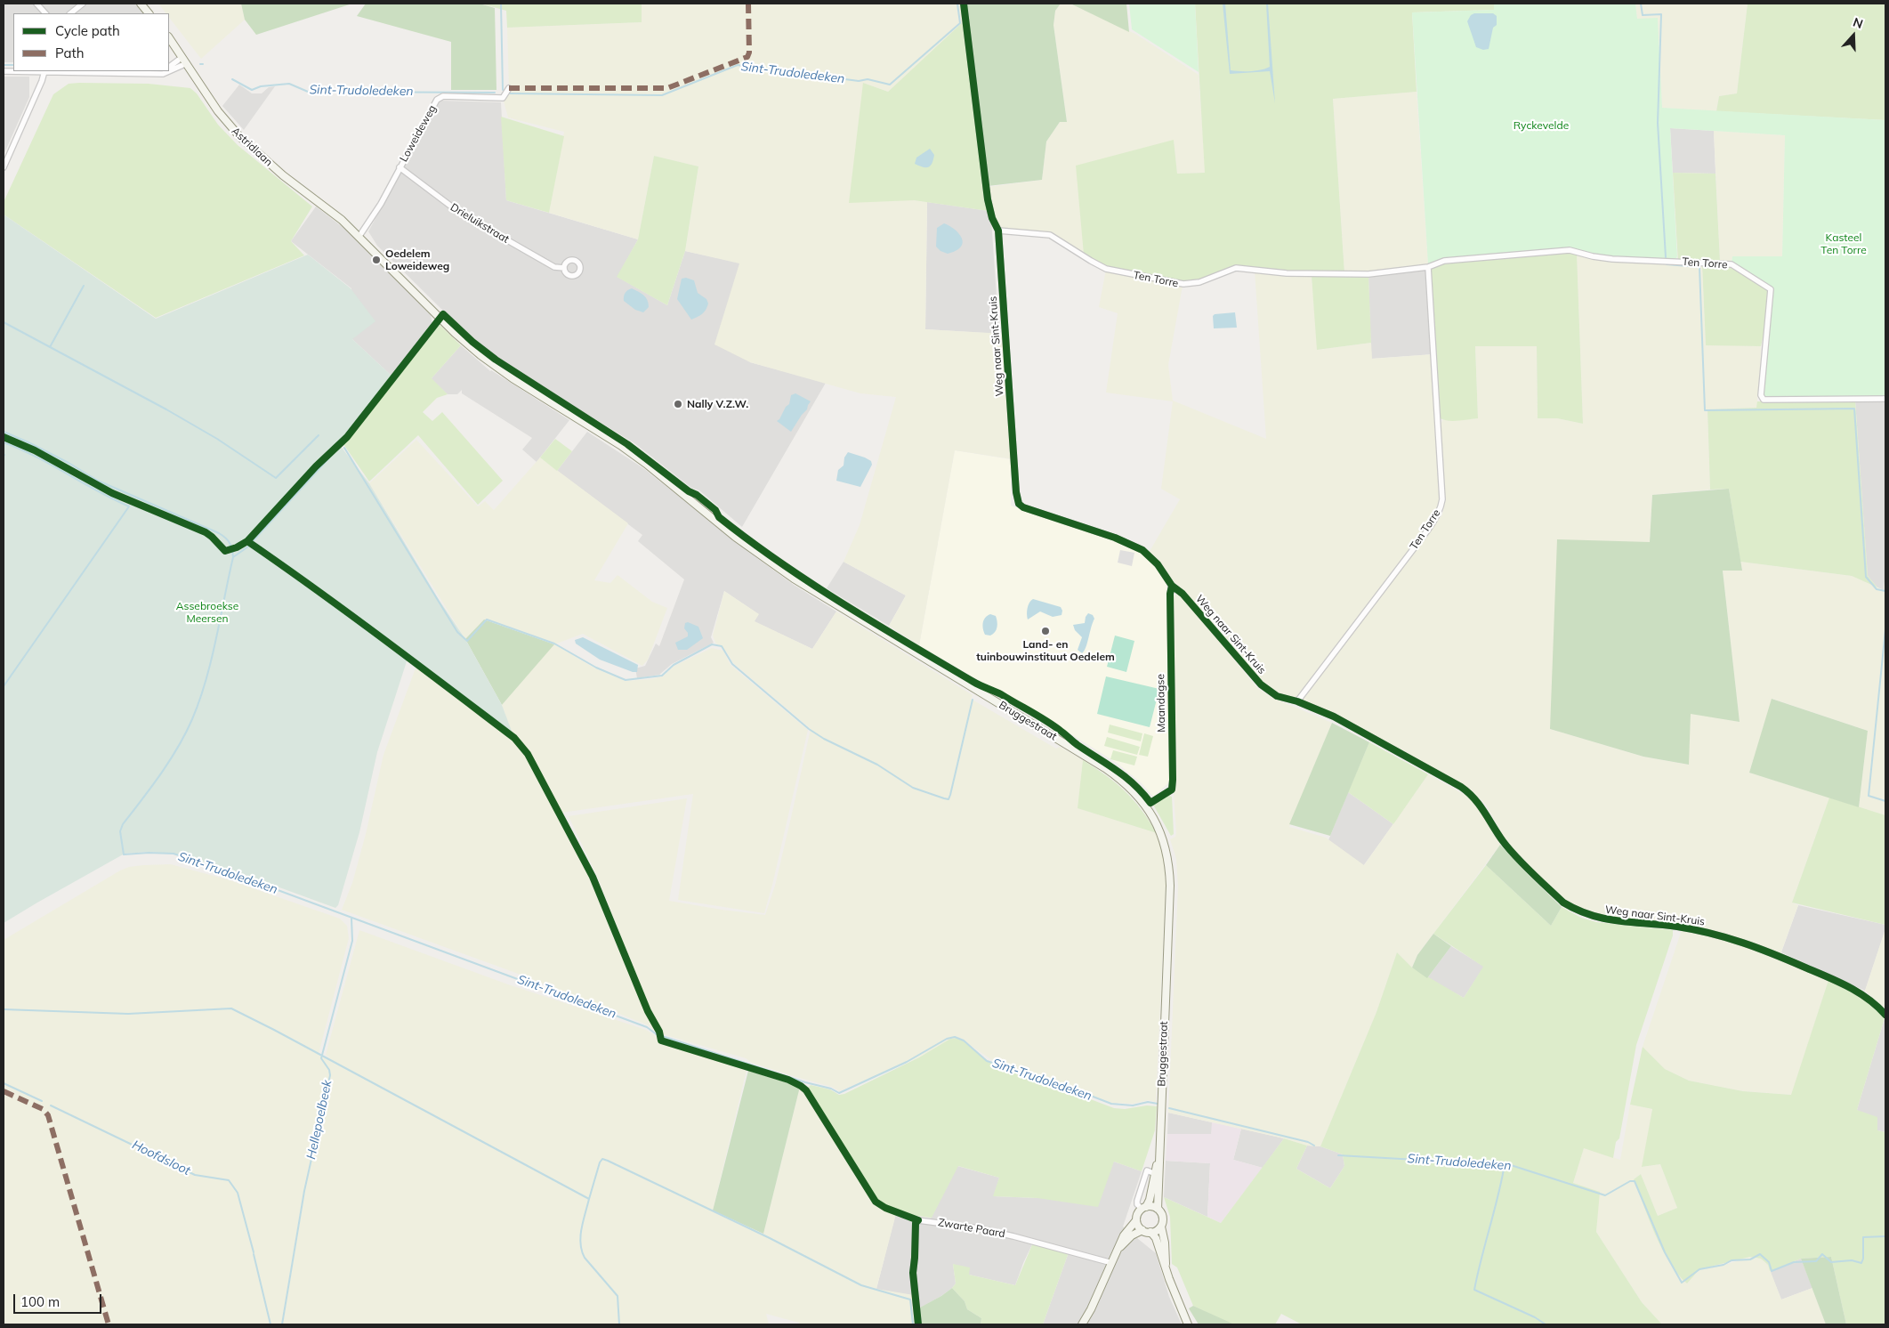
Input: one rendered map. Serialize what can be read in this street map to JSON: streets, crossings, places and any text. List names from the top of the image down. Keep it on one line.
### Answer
{"streets":{"main road":["Astridlaan","Bruggestraat"],"street":["Loweideweg","Drieluikstraat","Ten Torre","Weg naar Sint-Kruis","Maandagse","Zwarte Paard"]},"crossings":[["Loweideweg","Astridlaan"],["Loweideweg","Drieluikstraat"],["Loweideweg","Bruggestraat"],["Astridlaan","Bruggestraat"],["Ten Torre","Weg naar Sint-Kruis"],["Weg naar Sint-Kruis","Maandagse"],["Maandagse","Bruggestraat"]],"water":["Sint-Trudoledeken","Hellepoelbeek","Hoofdsloot"],"parks":["Ryckevelde","Kasteel Ten Torre","Assebroekse Meersen"],"places":["Oedelem Loweideweg","Nally V.Z.W.","Land- en tuinbouwinstituut Oedelem"],"legend":["Cycle path","Path"],"scale_bar":"100 m","north":"top"}
